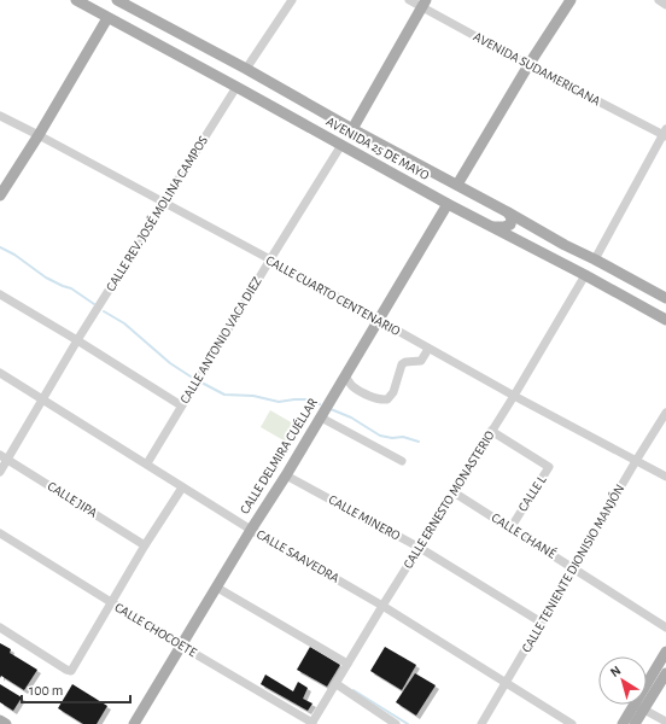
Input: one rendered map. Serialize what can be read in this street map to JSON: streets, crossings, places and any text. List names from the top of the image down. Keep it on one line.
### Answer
{"streets":{"main road":["AVENIDA 25 DE MAYO","CALLE DELMIRA CUÉLLAR"],"street":["AVENIDA SUDAMERICANA","CALLE REV. JOSÉ MOLINA CAMPOS","CALLE CUARTO CENTENARIO","CALLE ANTONIO VACA DIEZ","CALLE L","CALLE JIPA","CALLE ERNESTO MONASTERIO","CALLE MINERO","CALLE CHANÉ","CALLE SAAVEDRA","CALLE TENIENTE DIONISIO MANJÓN","CALLE CHOCOETE"]},"crossings":[["AVENIDA 25 DE MAYO","CALLE REV. JOSÉ MOLINA CAMPOS"],["AVENIDA 25 DE MAYO","CALLE ANTONIO VACA DIEZ"],["AVENIDA 25 DE MAYO","CALLE DELMIRA CUÉLLAR"],["AVENIDA 25 DE MAYO","CALLE ERNESTO MONASTERIO"],["CALLE REV. JOSÉ MOLINA CAMPOS","CALLE CUARTO CENTENARIO"],["CALLE REV. JOSÉ MOLINA CAMPOS","CALLE JIPA"],["CALLE REV. JOSÉ MOLINA CAMPOS","CALLE SAAVEDRA"],["CALLE CUARTO CENTENARIO","CALLE ANTONIO VACA DIEZ"],["CALLE CUARTO CENTENARIO","CALLE DELMIRA CUÉLLAR"],["CALLE CUARTO CENTENARIO","CALLE ERNESTO MONASTERIO"],["CALLE CUARTO CENTENARIO","CALLE TENIENTE DIONISIO MANJÓN"],["CALLE ANTONIO VACA DIEZ","CALLE SAAVEDRA"],["CALLE DELMIRA CUÉLLAR","CALLE MINERO"],["CALLE DELMIRA CUÉLLAR","CALLE SAAVEDRA"],["CALLE DELMIRA CUÉLLAR","CALLE CHOCOETE"],["CALLE L","CALLE ERNESTO MONASTERIO"],["CALLE L","CALLE CHANÉ"],["CALLE ERNESTO MONASTERIO","CALLE MINERO"],["CALLE ERNESTO MONASTERIO","CALLE CHANÉ"],["CALLE ERNESTO MONASTERIO","CALLE SAAVEDRA"],["CALLE ERNESTO MONASTERIO","CALLE CHOCOETE"],["CALLE MINERO","CALLE TENIENTE DIONISIO MANJÓN"],["CALLE CHANÉ","CALLE TENIENTE DIONISIO MANJÓN"],["CALLE SAAVEDRA","CALLE TENIENTE DIONISIO MANJÓN"]],"scale_bar":"100 m","north":"top left"}
